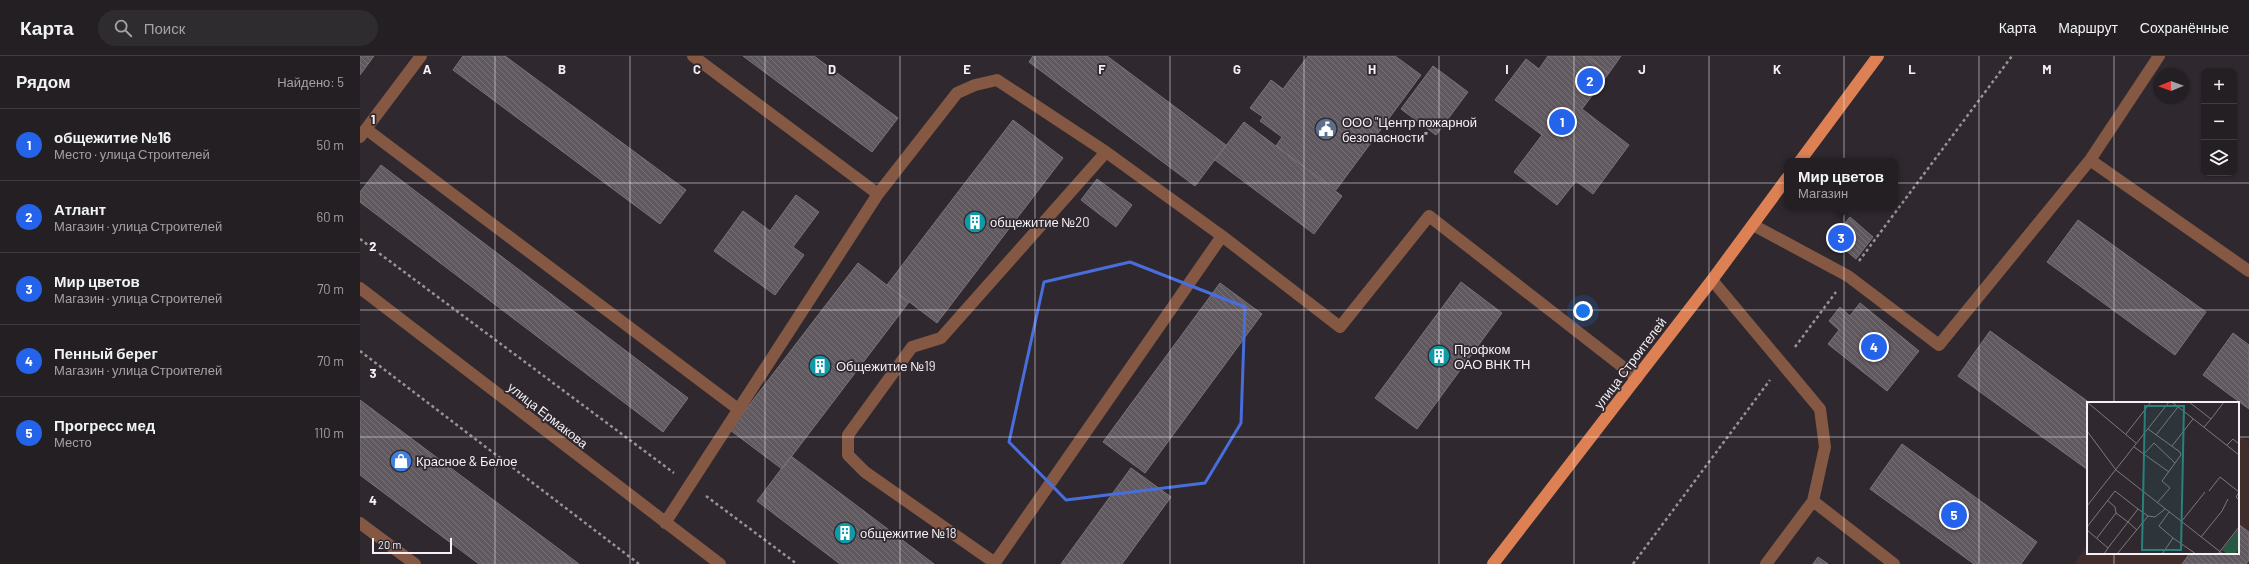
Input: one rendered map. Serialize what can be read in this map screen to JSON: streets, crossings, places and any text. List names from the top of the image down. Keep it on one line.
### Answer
{"streets":{"main road":["улица Строителей"],"street":["улица Ермакова"]},"places":{"public building":["ООО \"Центр пожарной безопасности\""],"building":["общежитие №20","Профком ОАО ВНК ТН","Общежитие №19","общежитие №18"],"shop":["Красное & Белое"]},"scale_bar":"20 m","north":"left","page":{"header":"Карта","search":"Поиск","nav":["Карта","Маршрут","Сохранённые"],"heading":["Рядом","Найдено: 5"],"pins":["2","1","3","4","5"],"map_buttons":["+","−"],"list":[{"mark":"1","name":"общежитие №16","note":"Место · улица Строителей","value":"50 m"},{"mark":"2","name":"Атлант","note":"Магазин · улица Строителей","value":"60 m"},{"mark":"3","name":"Мир цветов","note":"Магазин · улица Строителей","value":"70 m"},{"mark":"4","name":"Пенный берег","note":"Магазин · улица Строителей","value":"70 m"},{"mark":"5","name":"Прогресс мед","note":"Место","value":"110 m"}],"popup":["Мир цветов","Магазин"],"scale":"20 m"},"grid":{"columns":["A","B","C","D","E","F","G","H","I","J","K","L","M"],"rows":["1","2","3","4"]}}
